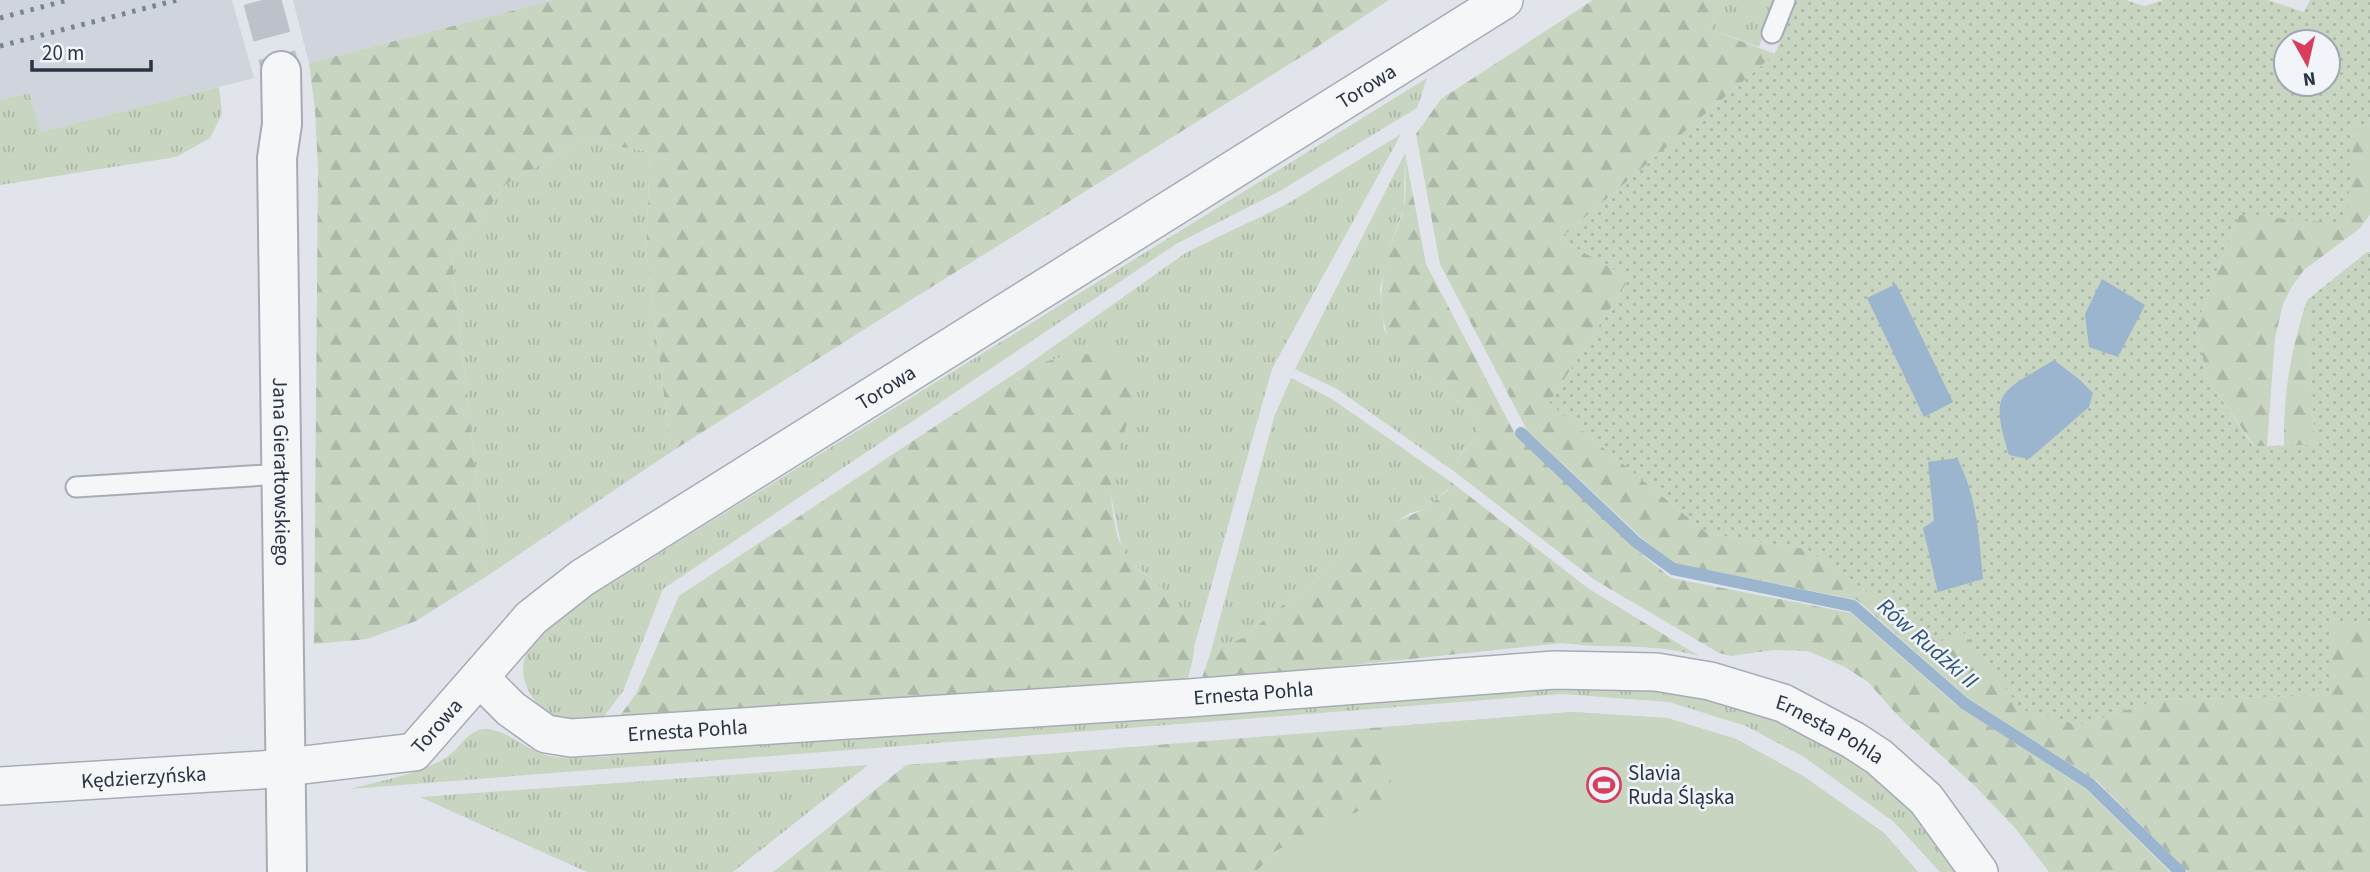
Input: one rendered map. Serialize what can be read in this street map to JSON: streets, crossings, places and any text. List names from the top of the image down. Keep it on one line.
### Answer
{"streets":{"street":["Torowa","Jana Gierałtowskiego","Ernesta Pohla","Kędzierzyńska"]},"crossings":[["Torowa","Jana Gierałtowskiego"],["Torowa","Ernesta Pohla"],["Torowa","Kędzierzyńska"],["Jana Gierałtowskiego","Kędzierzyńska"]],"water":["Rów Rudzki II"],"places":{"sports":["Slavia Ruda Śląska"]},"scale_bar":"20 m","north":"bottom"}
